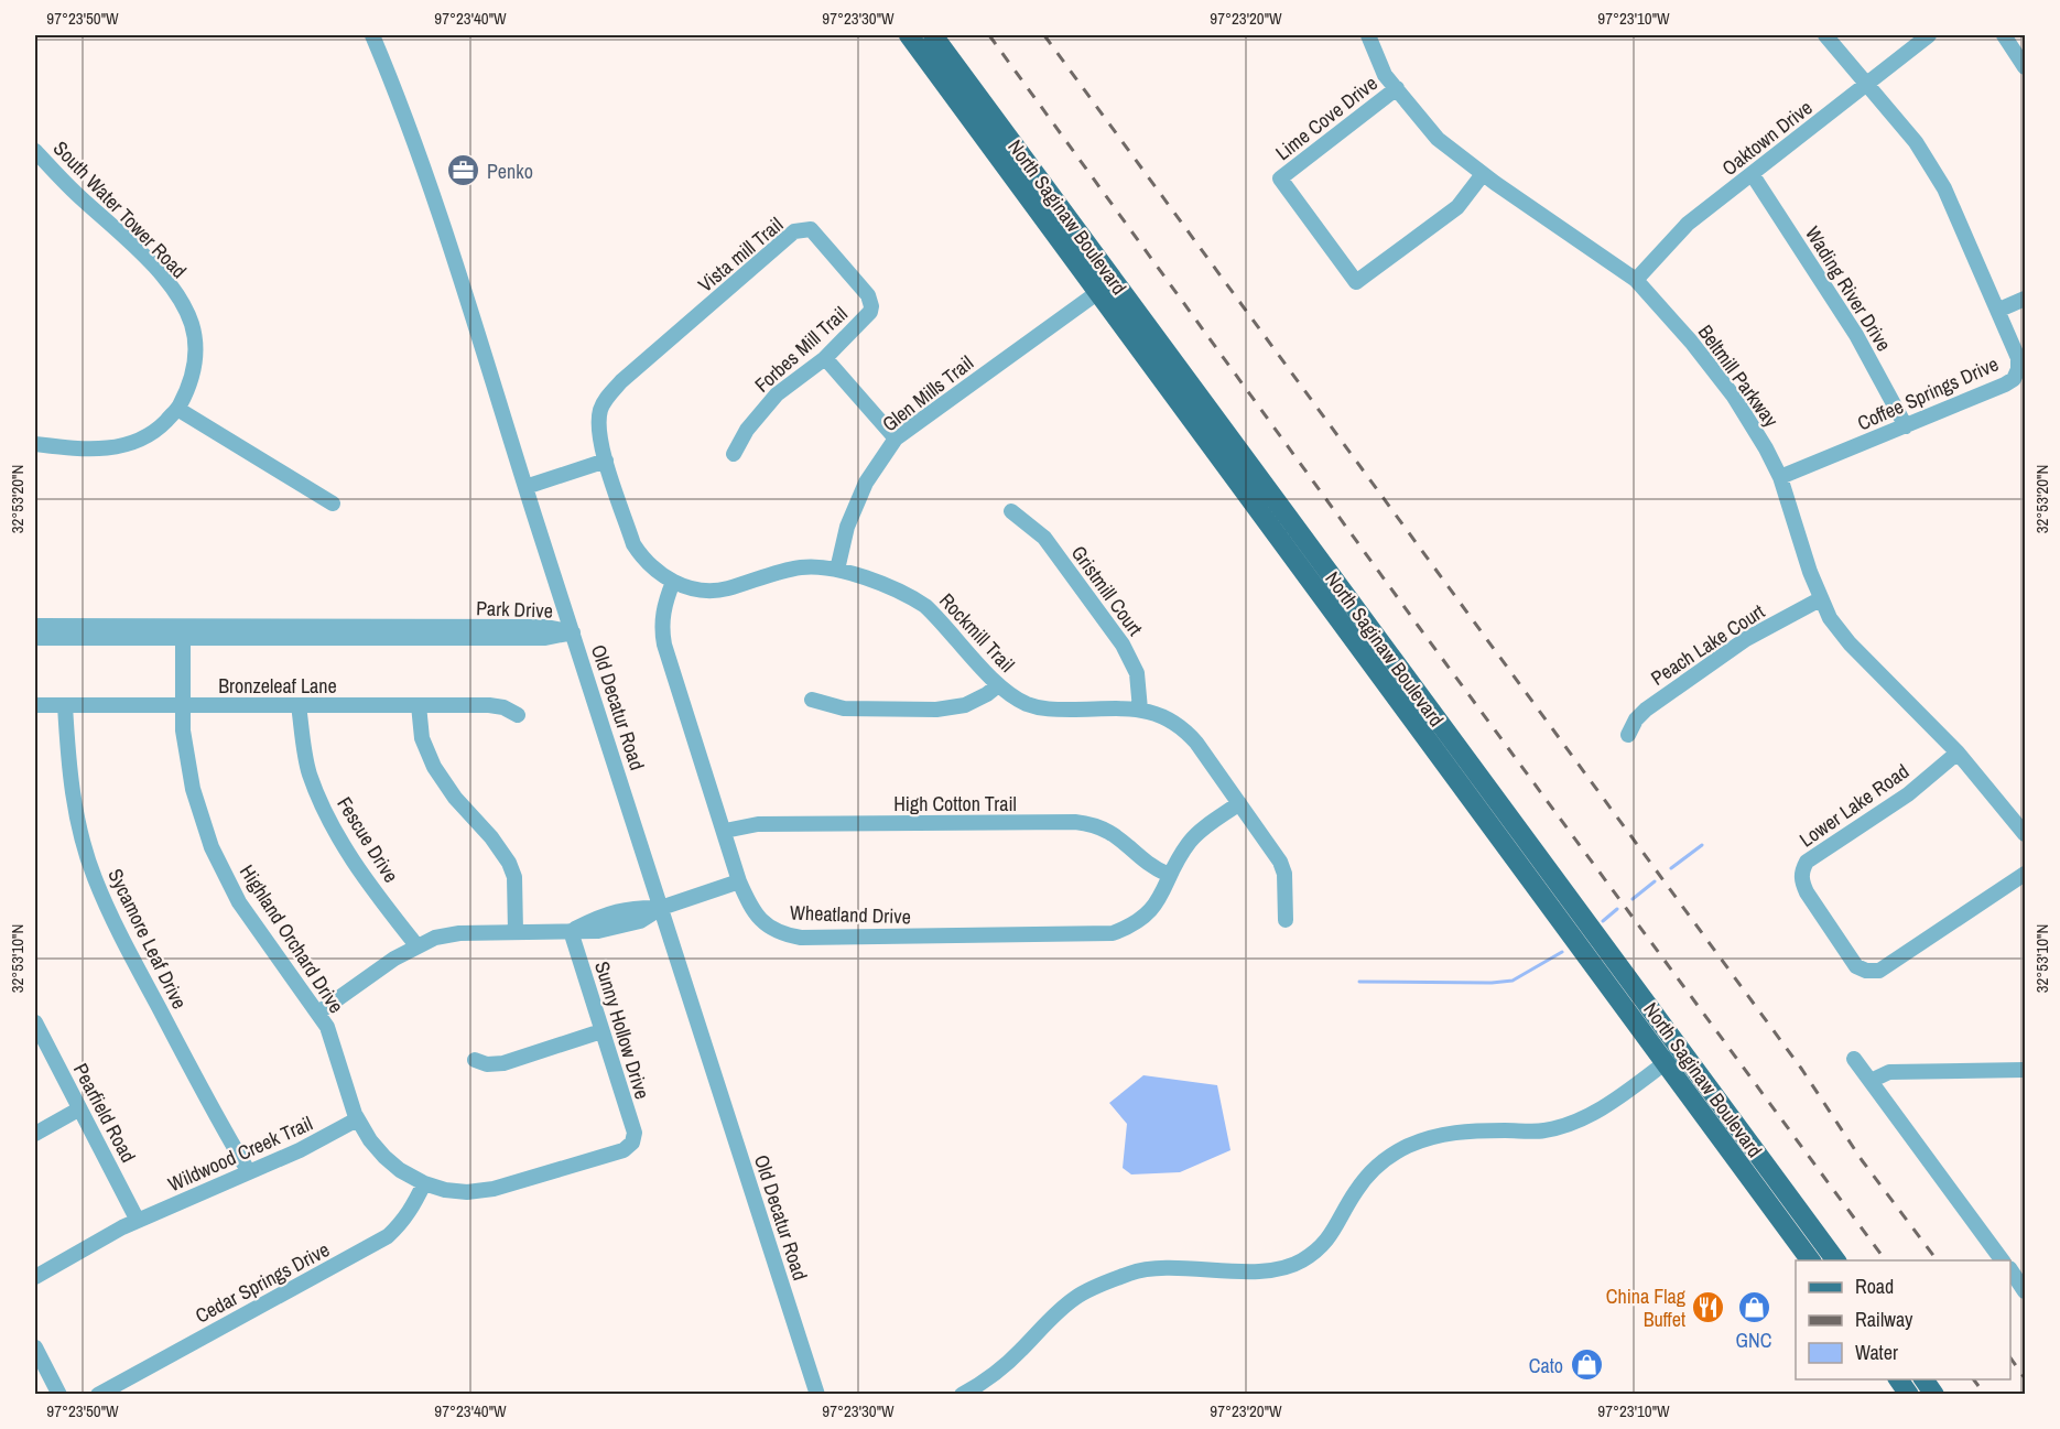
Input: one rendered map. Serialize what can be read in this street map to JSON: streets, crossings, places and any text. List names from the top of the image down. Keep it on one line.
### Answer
{"streets":{"main road":["North Saginaw Boulevard"],"street":["Lime Cove Drive","Oaktown Drive","South Water Tower Road","Vista mill Trail","Wading River Drive","Forbes Mill Trail","Beltmill Parkway","Glen Mills Trail","Coffee Springs Drive","Gristmill Court","Park Drive","Rockmill Trail","Peach Lake Court","Bronzeleaf Lane","Old Decatur Road","High Cotton Trail","Lower Lake Road","Fescue Drive","Wheatland Drive","Sycamore Leaf Drive","Highland Orchard Drive","Sunny Hollow Drive","Pearfield Road","Wildwood Creek Trail","Cedar Springs Drive"]},"crossings":[["Lime Cove Drive","Beltmill Parkway"],["Oaktown Drive","Wading River Drive"],["Oaktown Drive","Beltmill Parkway"],["Oaktown Drive","Coffee Springs Drive"],["North Saginaw Boulevard","Glen Mills Trail"],["Vista mill Trail","Forbes Mill Trail"],["Vista mill Trail","Rockmill Trail"],["Wading River Drive","Coffee Springs Drive"],["Beltmill Parkway","Coffee Springs Drive"],["Beltmill Parkway","Peach Lake Court"],["Beltmill Parkway","Lower Lake Road"],["Glen Mills Trail","Rockmill Trail"],["Gristmill Court","Rockmill Trail"],["Park Drive","Old Decatur Road"],["Park Drive","Highland Orchard Drive"],["Rockmill Trail","Wheatland Drive"],["Bronzeleaf Lane","Fescue Drive"],["Bronzeleaf Lane","Sycamore Leaf Drive"],["Bronzeleaf Lane","Highland Orchard Drive"],["High Cotton Trail","Wheatland Drive"],["Sycamore Leaf Drive","Wildwood Creek Trail"],["Highland Orchard Drive","Sunny Hollow Drive"],["Highland Orchard Drive","Wildwood Creek Trail"],["Highland Orchard Drive","Cedar Springs Drive"],["Pearfield Road","Wildwood Creek Trail"]],"places":{"office":["Penko"],"restaurant":["China Flag Buffet"],"shop":["GNC","Cato"]},"legend":["Road","Railway","Water"],"coordinates":["97°23'50\"W","97°23'40\"W","97°23'30\"W","97°23'20\"W","97°23'10\"W","32°53'20\"N","32°53'10\"N"]}
